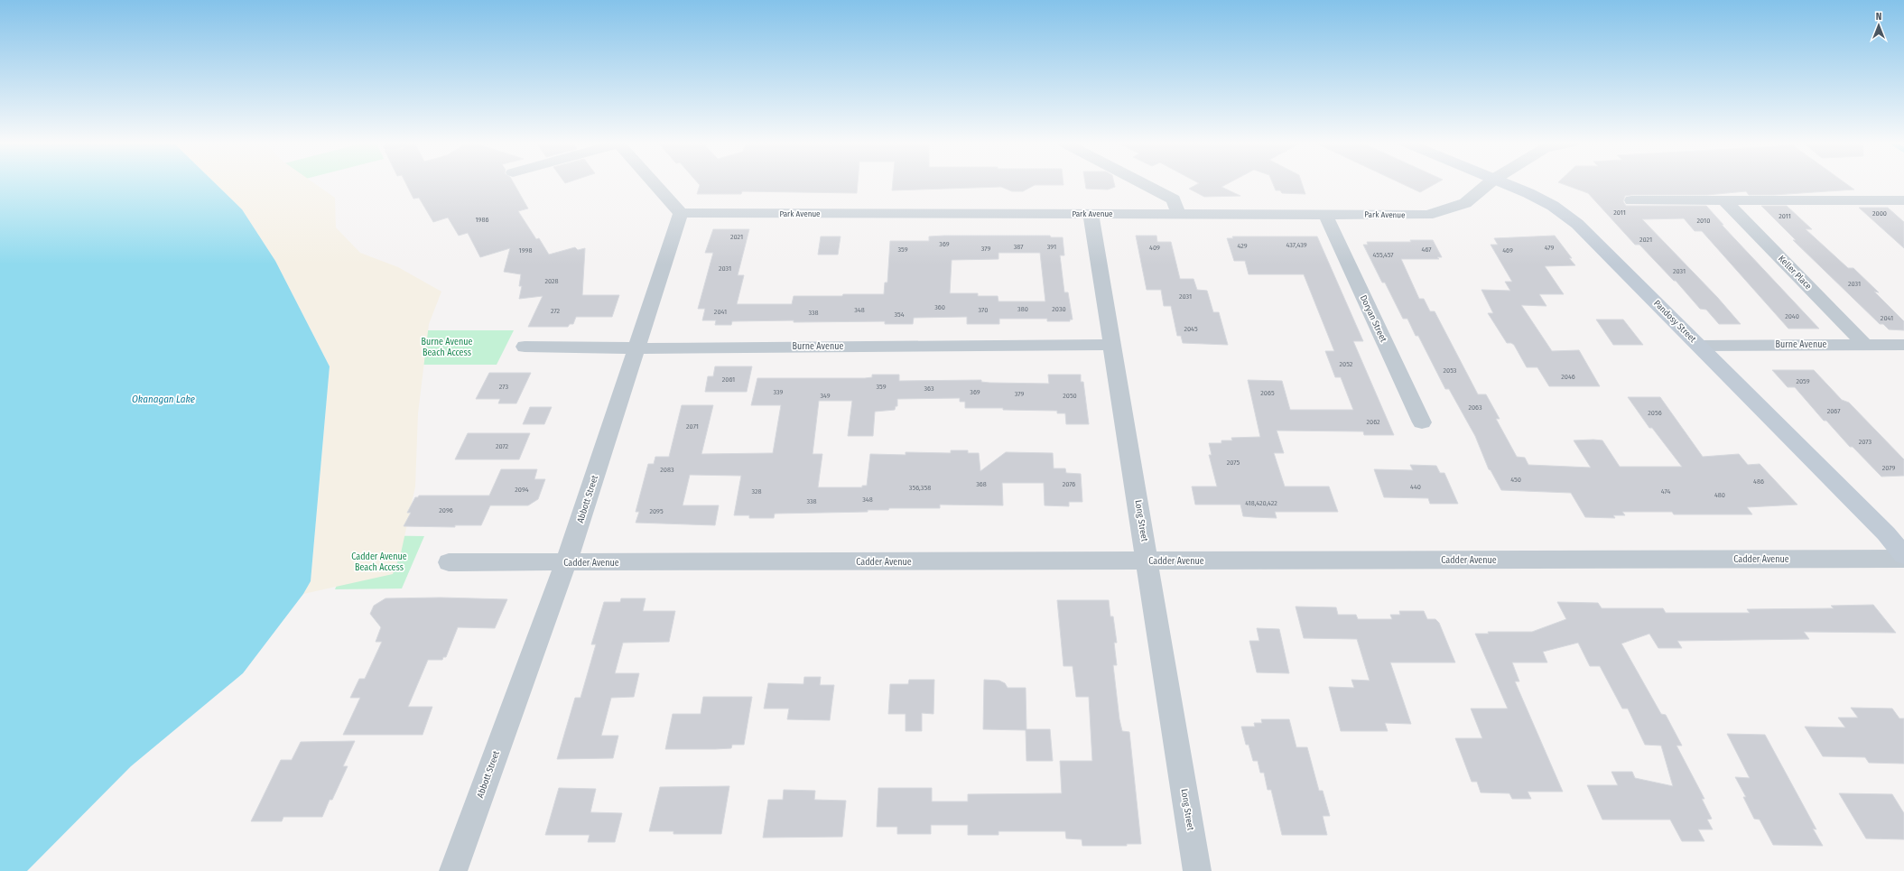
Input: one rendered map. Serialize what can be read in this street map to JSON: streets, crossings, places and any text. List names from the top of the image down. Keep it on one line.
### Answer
{"streets":{"main road":["Pandosy Street"],"street":["Park Avenue","Keller Place","Doryan Street","Burne Avenue","Abbott Street","Long Street","Cadder Avenue"]},"crossings":[["Park Avenue","Doryan Street"],["Park Avenue","Abbott Street"],["Park Avenue","Long Street"],["Keller Place","Burne Avenue"],["Pandosy Street","Burne Avenue"],["Burne Avenue","Abbott Street"],["Burne Avenue","Long Street"],["Abbott Street","Cadder Avenue"],["Long Street","Cadder Avenue"]],"water":["Okanagan Lake"],"parks":["Burne Avenue Beach Access","Cadder Avenue Beach Access"],"house_numbers":["2011","2000","2011","1986","2010","2021","2021","369","437,439","429","387","391","409","479","379","359","467","1998","469","455,457","2031","2031","2028","2031","2031","360","380","2030","348","370","272","2041","338","354","2040","2041","2045","2052","2053","2046","2061","2059","273","359","363","339","369","2065","379","349","2050","2063","2067","2056","2062","2071","2073","2072","2075","2079","2083","450","486","368","2076","440","356,358","2094","328","474","480","348","338","418,420,422","2096","2095"],"north":"top"}
